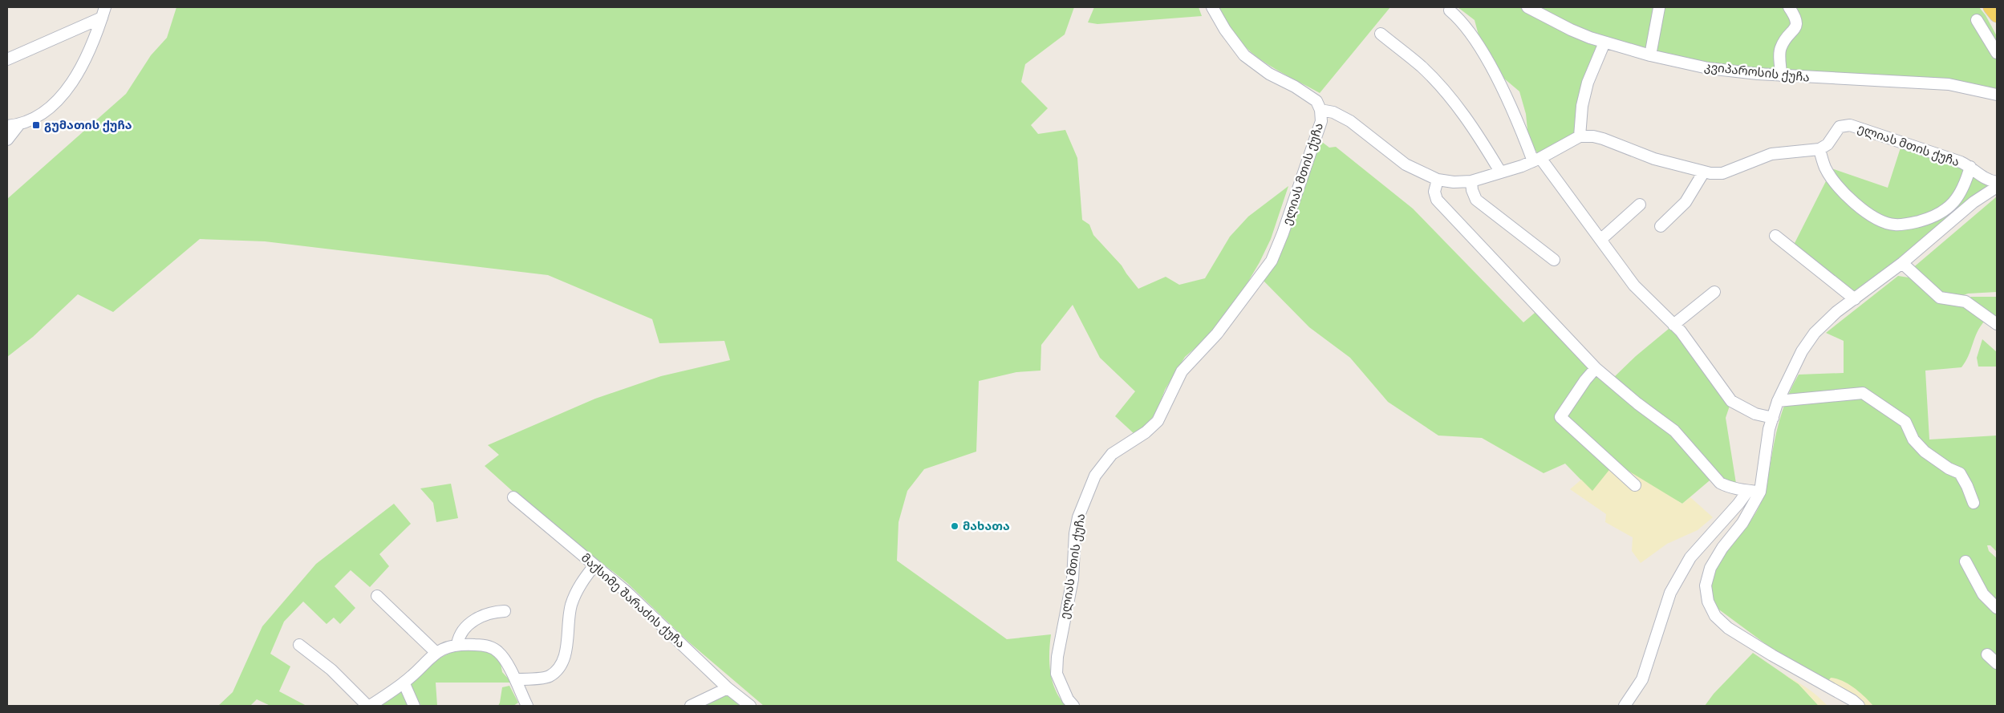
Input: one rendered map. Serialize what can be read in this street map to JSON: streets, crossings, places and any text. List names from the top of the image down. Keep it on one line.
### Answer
{"streets":{"street":["კვიპაროსის ქუჩა","ელიას მთის ქუჩა","მაქსიმე შარაძის ქუჩა"]},"places":{"transit":["გუმათის ქუჩა"],"other":["მახათა"]}}
